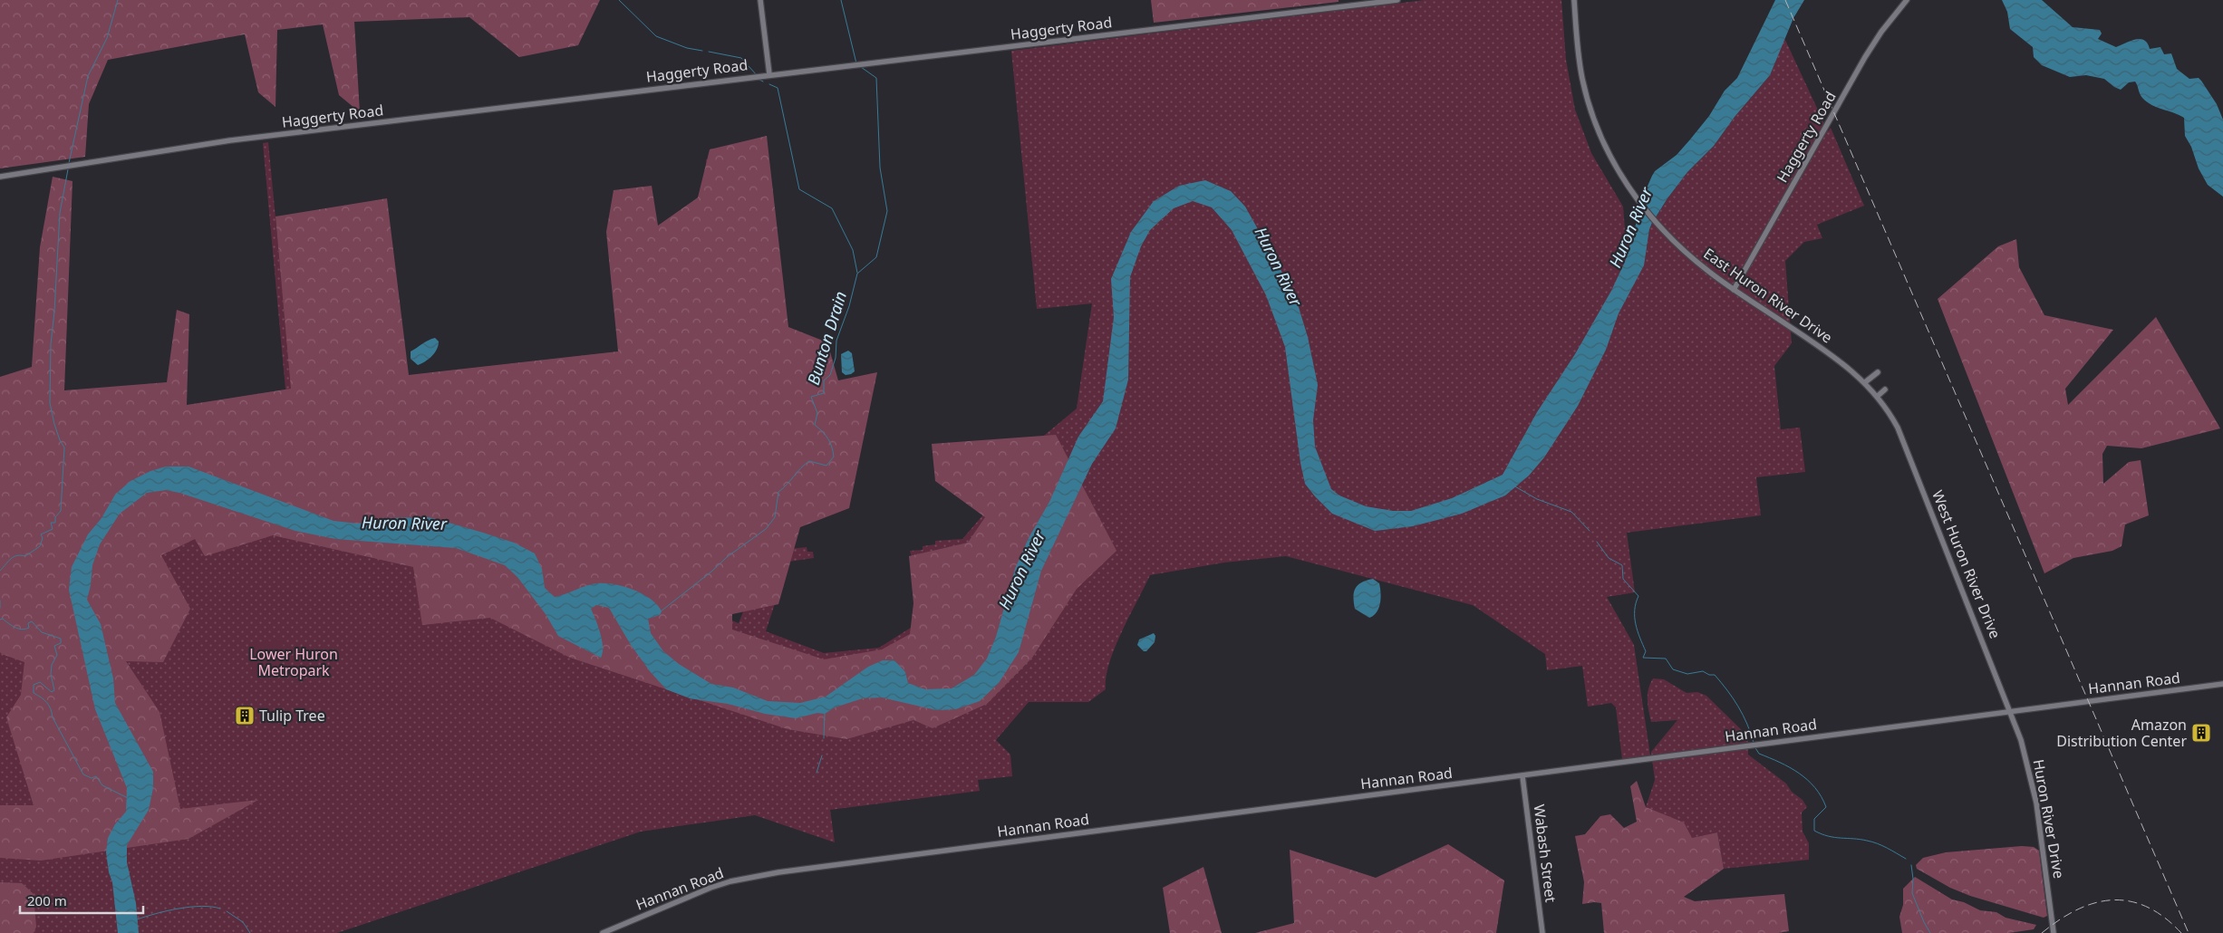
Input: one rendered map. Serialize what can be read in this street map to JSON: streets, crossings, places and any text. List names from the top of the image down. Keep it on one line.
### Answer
{"streets":{"street":["Haggerty Road","East Huron River Drive","West Huron River Drive","Hannan Road","Huron River Drive","Wabash Street"]},"crossings":[["Haggerty Road","East Huron River Drive"],["East Huron River Drive","West Huron River Drive"],["West Huron River Drive","Hannan Road"],["West Huron River Drive","Huron River Drive"],["Hannan Road","Huron River Drive"],["Hannan Road","Wabash Street"]],"water":["Huron River","Bunton Drain"],"parks":["Lower Huron Metropark"],"places":{"building":["Tulip Tree","Amazon Distribution Center"]},"scale_bar":"200 m"}
